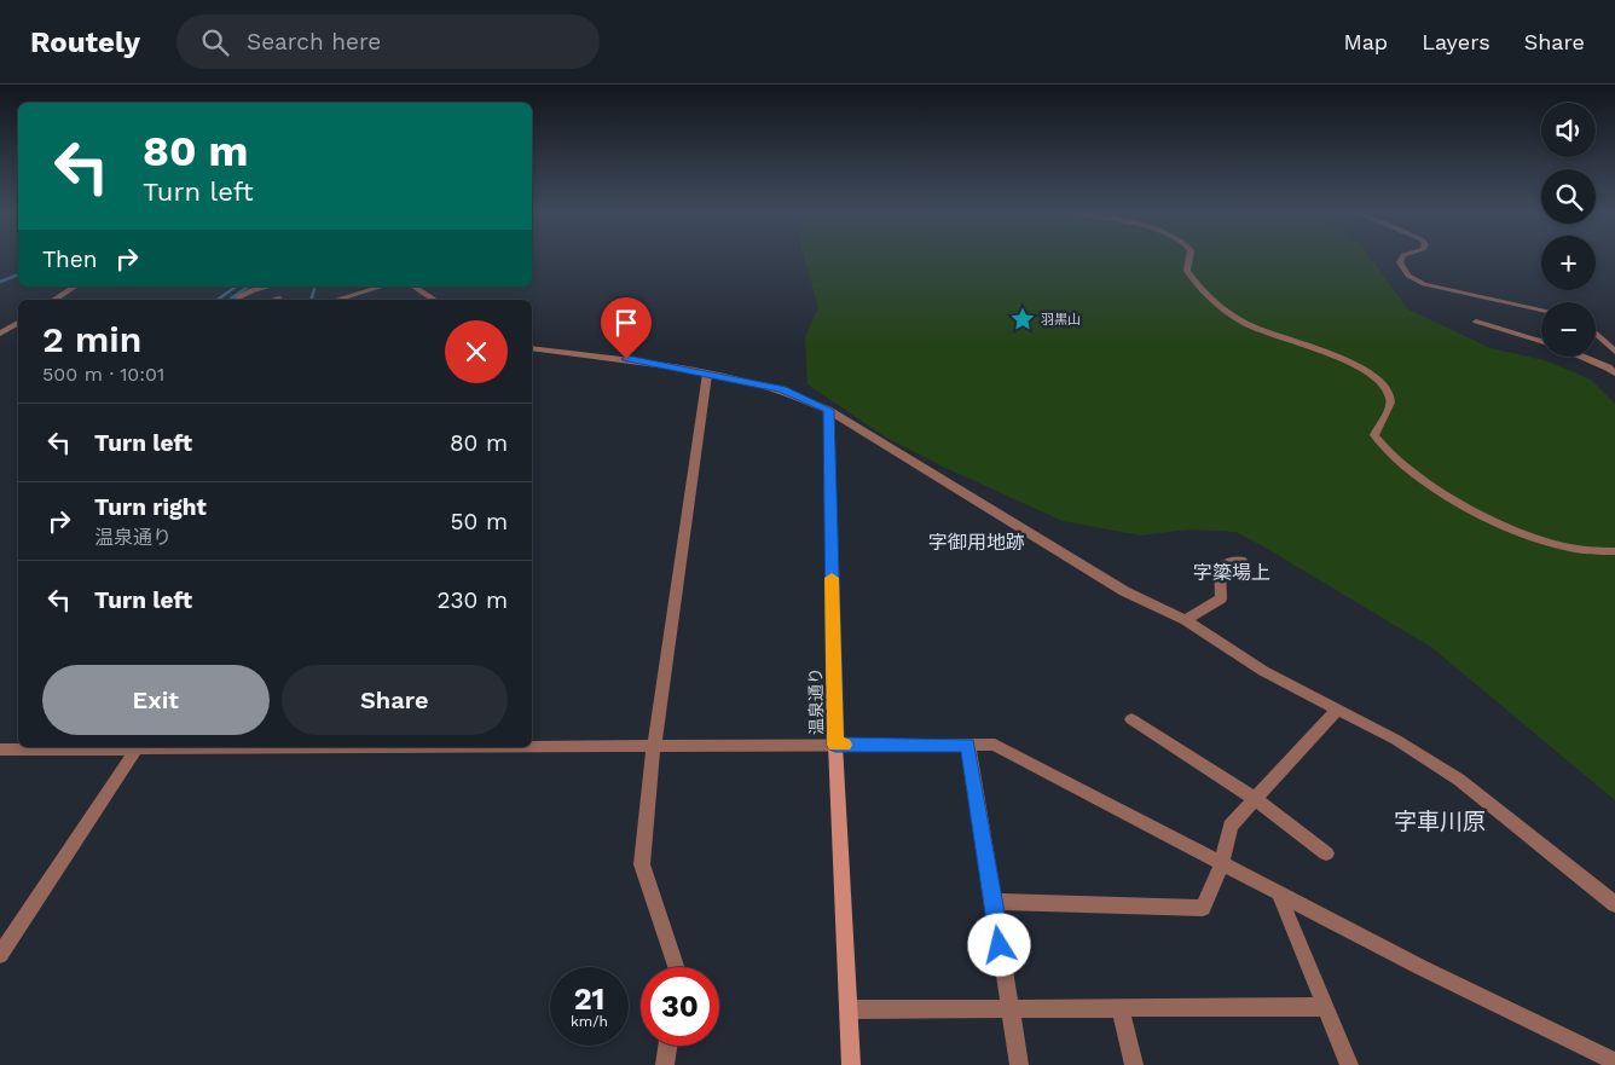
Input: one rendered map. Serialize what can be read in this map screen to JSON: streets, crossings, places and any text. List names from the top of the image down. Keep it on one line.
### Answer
{"streets":{"street":["温泉通り"]},"districts":["字御用地跡","字簗場上","字車川原"],"places":{"place":["羽黒山"]},"page":{"header":"Routely","search":"Search here","nav":["Map","Layers","Share"],"map_buttons":["+","−"],"turn":["80 m","Turn left"],"then":"Then","heading":["2 min","500 m · 10:01"],"list":[{"name":"Turn left","value":"80 m"},{"name":"Turn right","note":"温泉通り","value":"50 m"},{"name":"Turn left","value":"230 m"}],"buttons":["Exit","Share"],"speed":"21 km/h","limit":"30"}}
